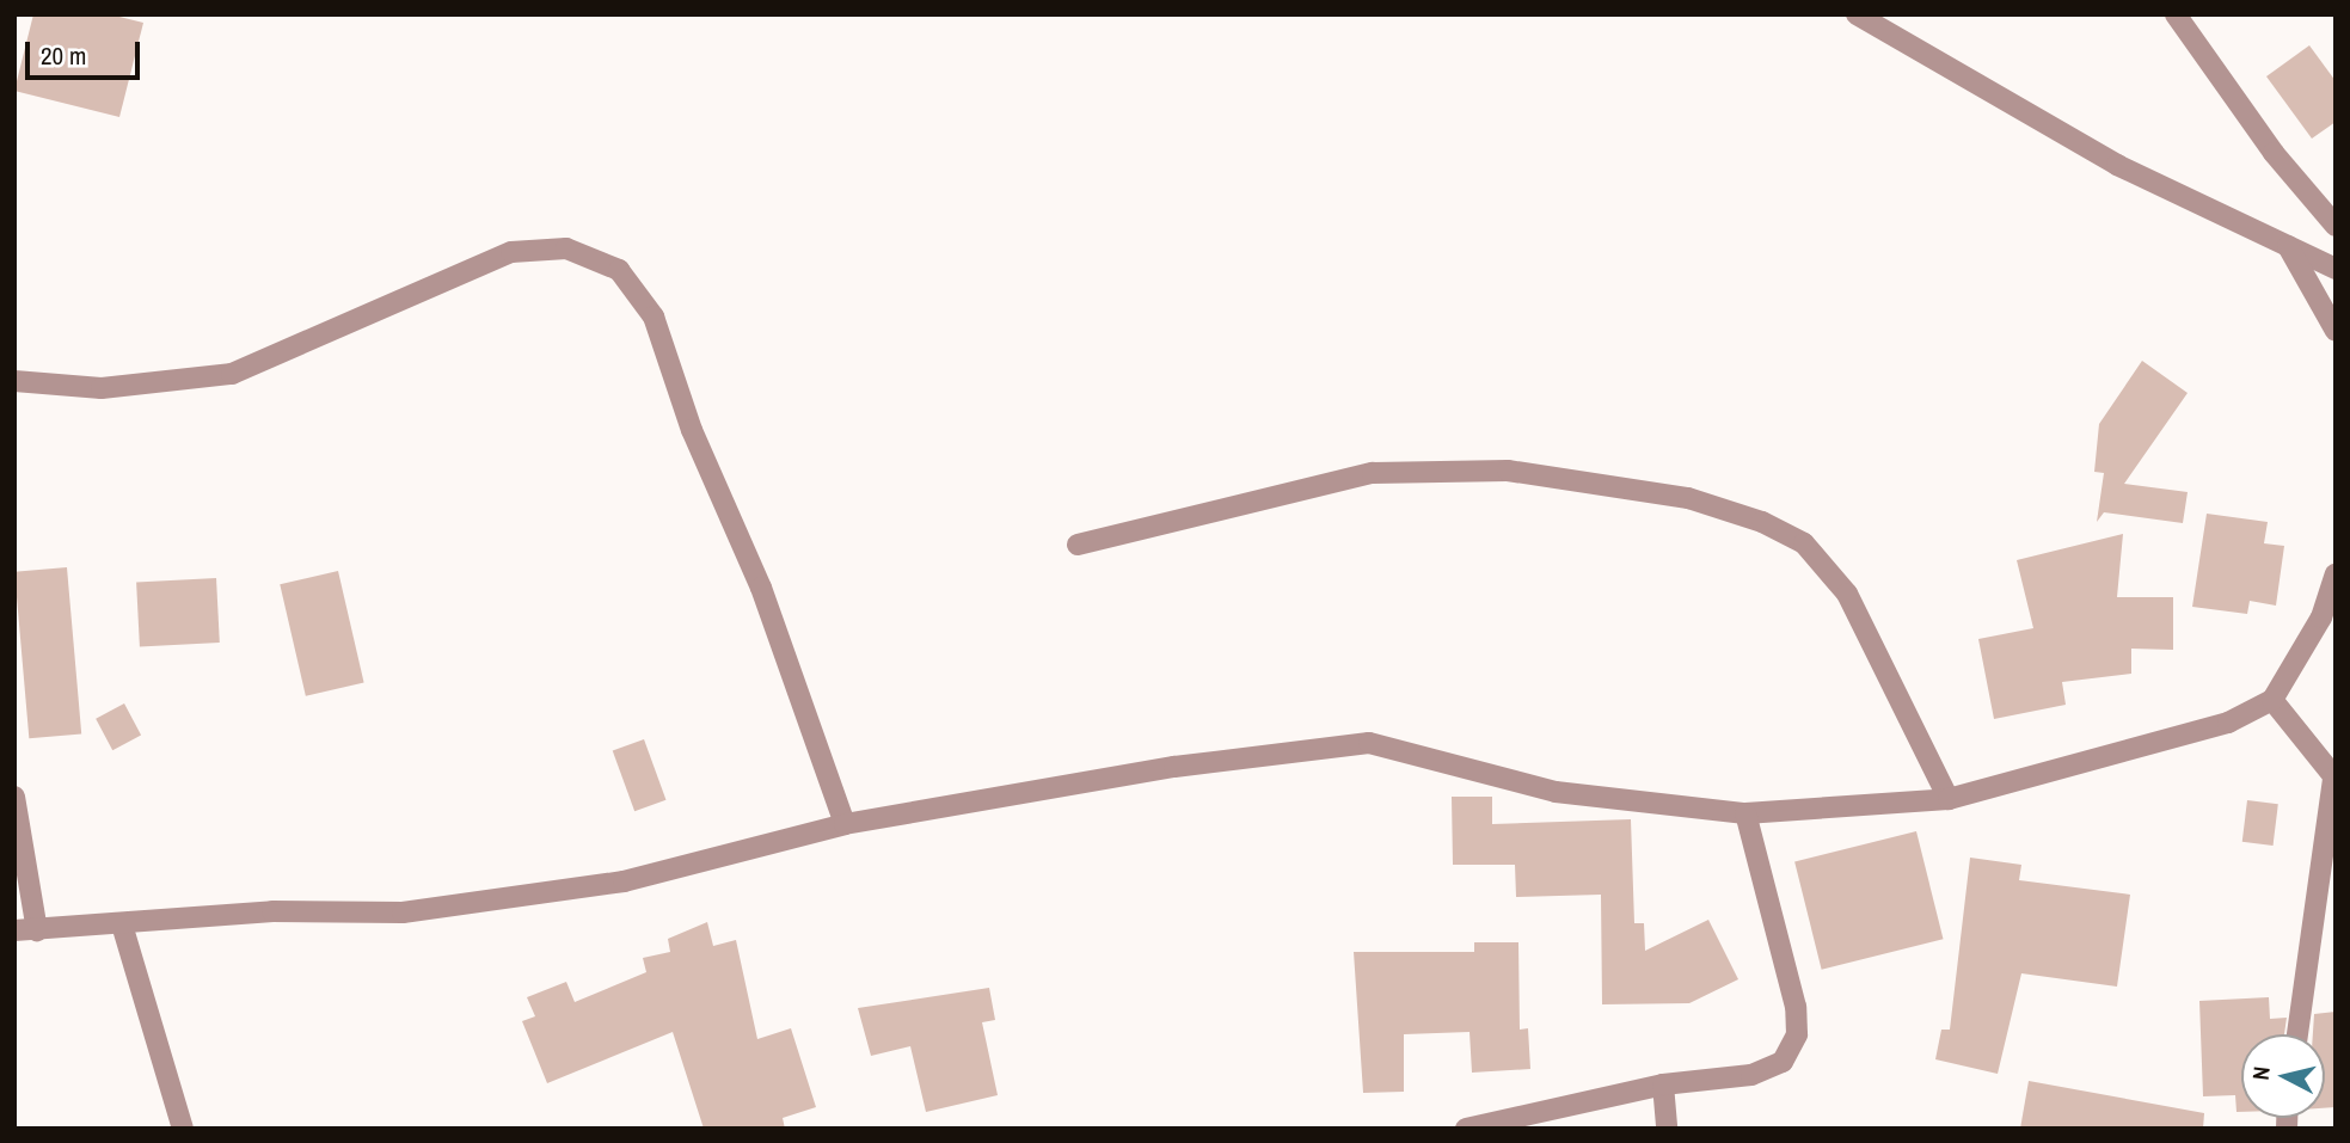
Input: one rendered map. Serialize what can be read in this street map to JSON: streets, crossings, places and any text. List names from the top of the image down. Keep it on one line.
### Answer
{"scale_bar":"20 m","north":"left"}
